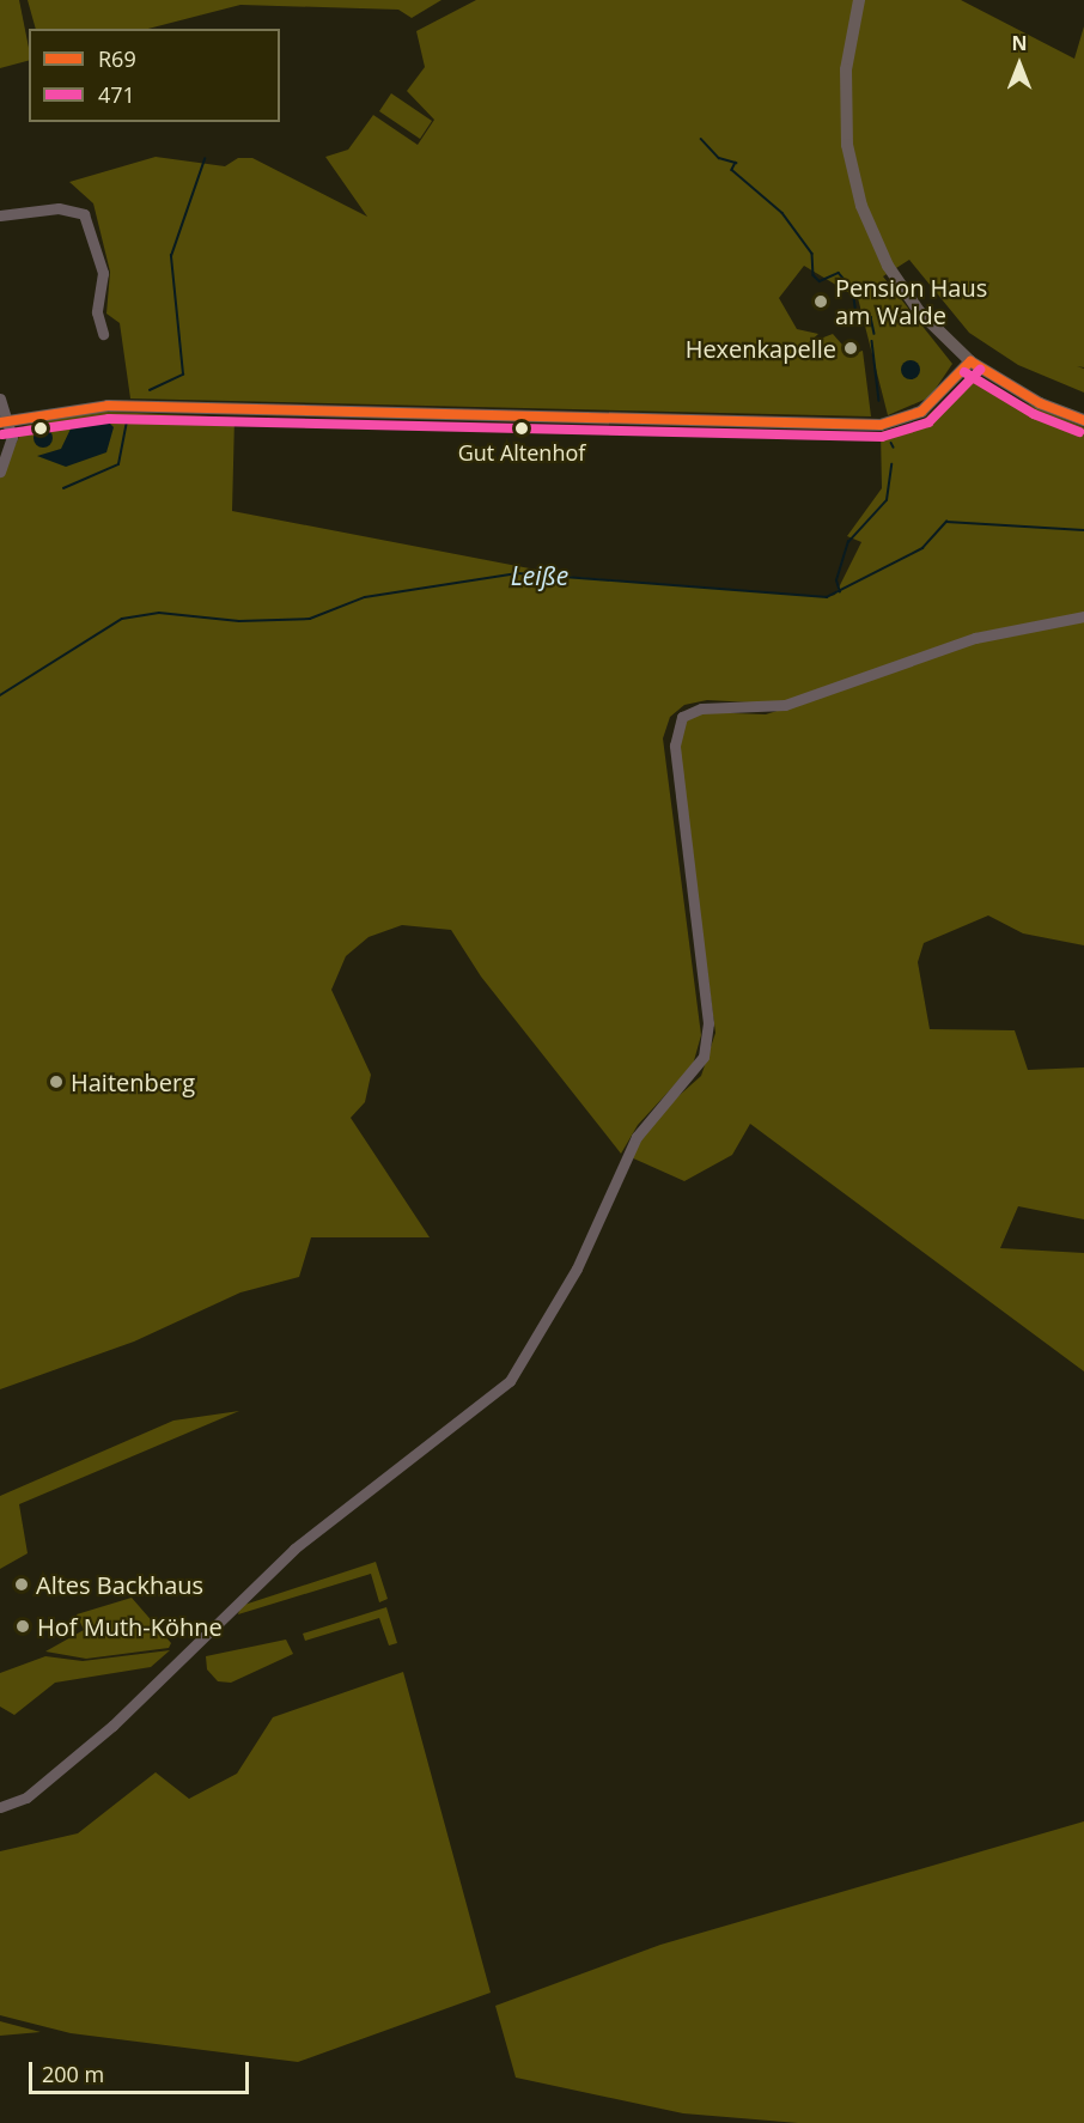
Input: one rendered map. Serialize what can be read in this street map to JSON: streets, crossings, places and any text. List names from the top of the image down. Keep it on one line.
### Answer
{"water":["Leiße"],"places":["Pension Haus am Walde","Hexenkapelle","Gut Altenhof","Haitenberg","Altes Backhaus","Hof Muth-Köhne"],"lines":["transit line R69","transit line 471"],"legend":["R69","471"],"scale_bar":"200 m","north":"top"}
